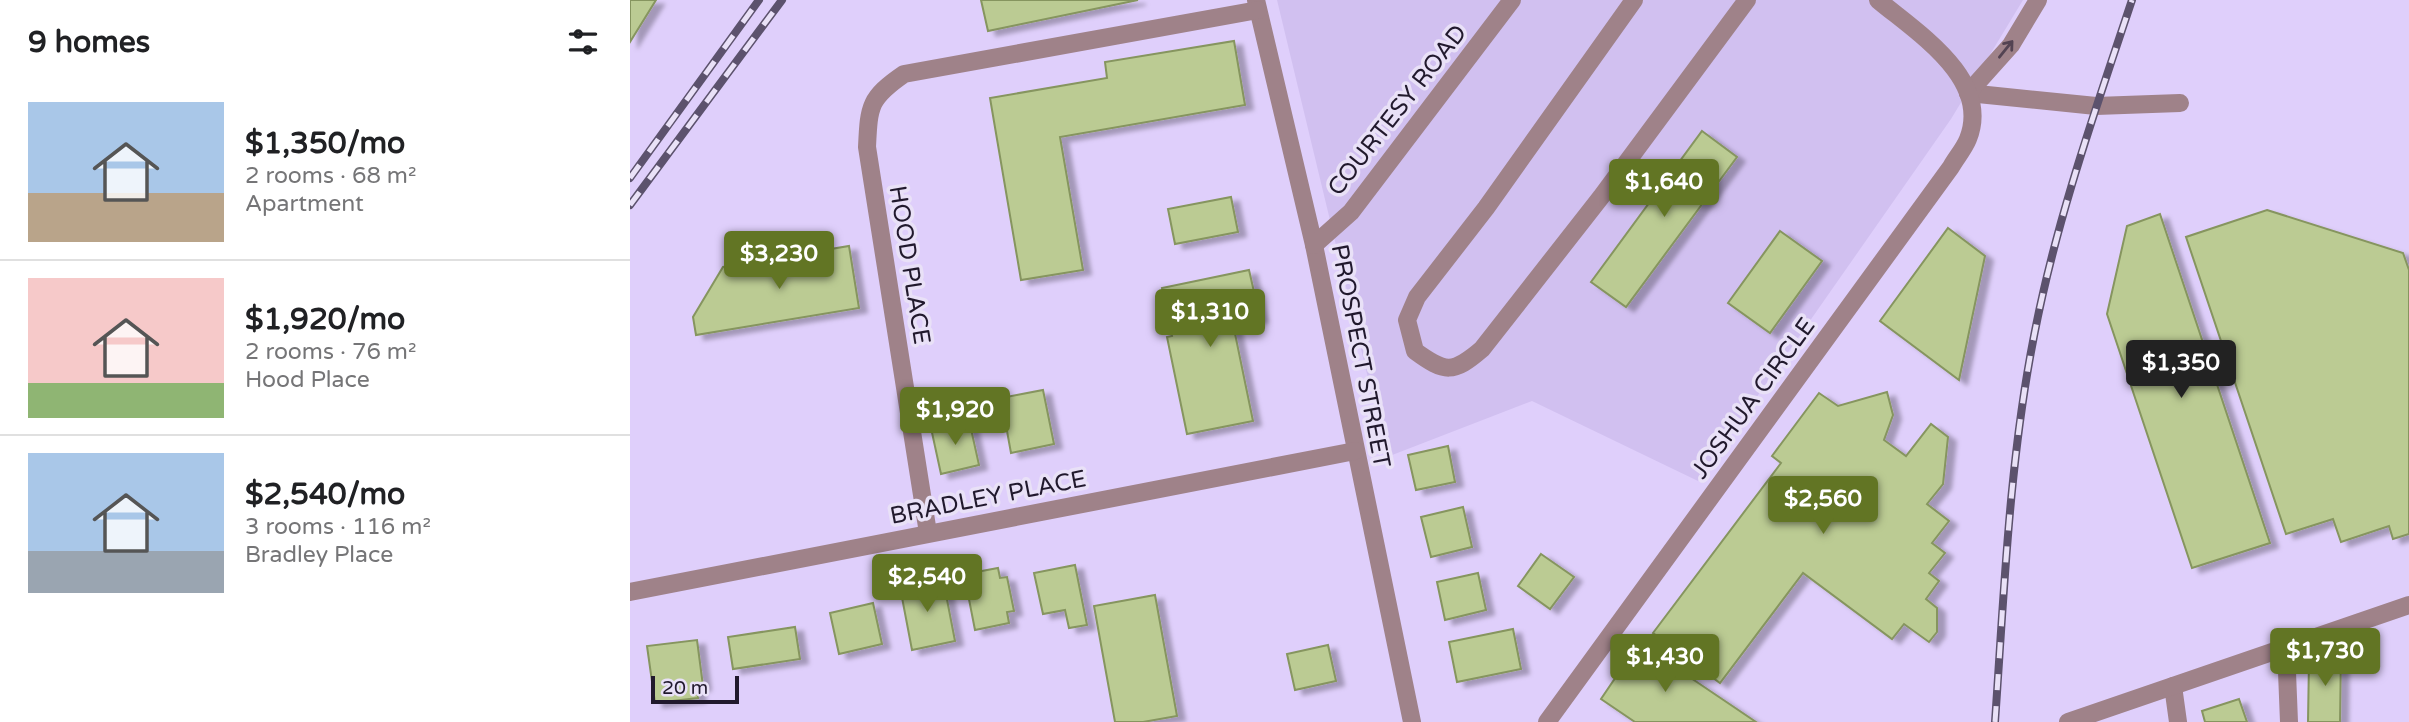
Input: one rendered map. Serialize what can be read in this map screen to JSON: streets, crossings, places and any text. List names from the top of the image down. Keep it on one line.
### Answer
{"streets":{"street":["COURTESY ROAD","HOOD PLACE","PROSPECT STREET","JOSHUA CIRCLE","BRADLEY PLACE"]},"crossings":[["COURTESY ROAD","PROSPECT STREET"],["HOOD PLACE","PROSPECT STREET"],["HOOD PLACE","BRADLEY PLACE"],["PROSPECT STREET","BRADLEY PLACE"]],"scale_bar":"20 m","page":{"heading":"9 homes","list":[{"name":"$1,350/mo","note":"2 rooms · 68 m² · Apartment"},{"name":"$1,920/mo","note":"2 rooms · 76 m² · Hood Place"},{"name":"$2,540/mo","note":"3 rooms · 116 m² · Bradley Place"}],"price":["$1,640","$3,230","$1,310","$1,350","$1,920","$2,560","$2,540","$1,730","$1,430"],"scale":"20 m"}}
